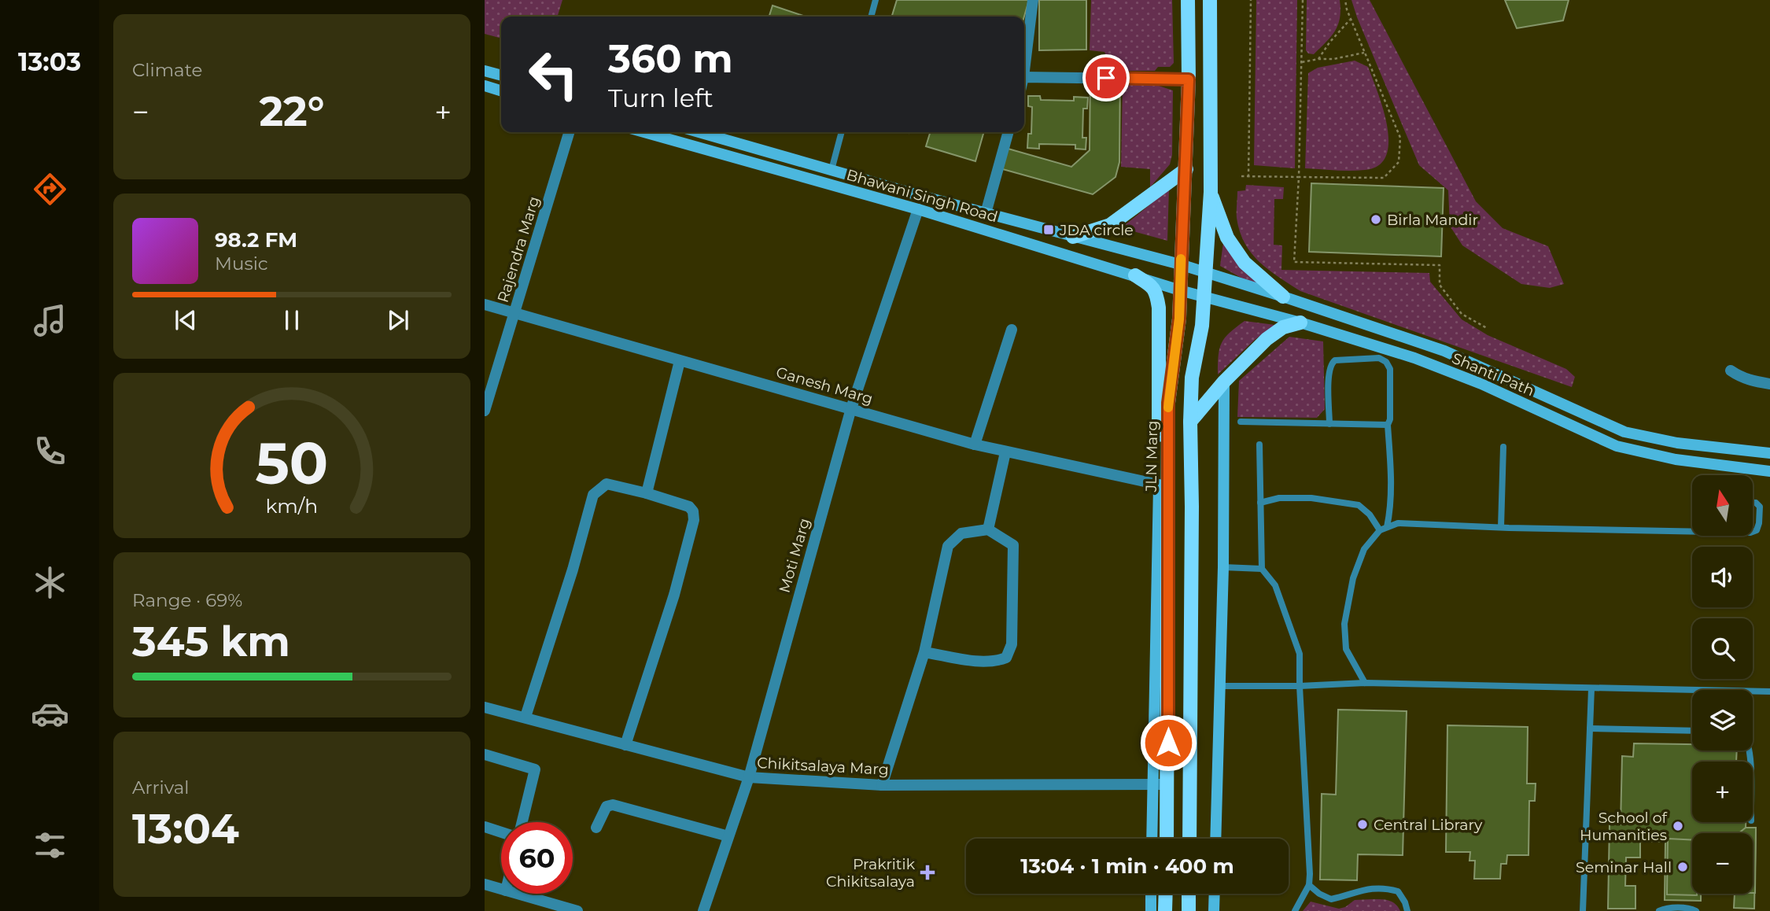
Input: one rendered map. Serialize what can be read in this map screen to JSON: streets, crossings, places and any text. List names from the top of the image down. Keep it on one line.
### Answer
{"streets":{"main road":["Bhawani Singh Road","Shanti Path","JLN Marg"],"street":["Rajendra Marg","Ganesh Marg","Moti Marg","Chikitsalaya Marg"]},"crossings":[["Bhawani Singh Road","Shanti Path"],["Bhawani Singh Road","JLN Marg"],["Bhawani Singh Road","Moti Marg"],["Rajendra Marg","Ganesh Marg"],["Ganesh Marg","JLN Marg"],["Ganesh Marg","Moti Marg"],["JLN Marg","Chikitsalaya Marg"],["Moti Marg","Chikitsalaya Marg"]],"places":{"other":["Birla Mandir","Central Library","School of Humanities","Seminar Hall"],"transit":["JDA circle"],"health":["Prakritik Chikitsalaya"]},"north":"top","page":{"tabs":"13:03","tile":["Climate",["Range · 69%","345 km"],["Arrival","13:04"]],"turn":["360 m","Turn left"],"heat":["−","22°","+"],"song":["98.2 FM","Music"],"map_buttons":["+","−"],"limit":"60","trip":"13:04 · 1 min · 400 m","gauge":["50","km/h"]}}
